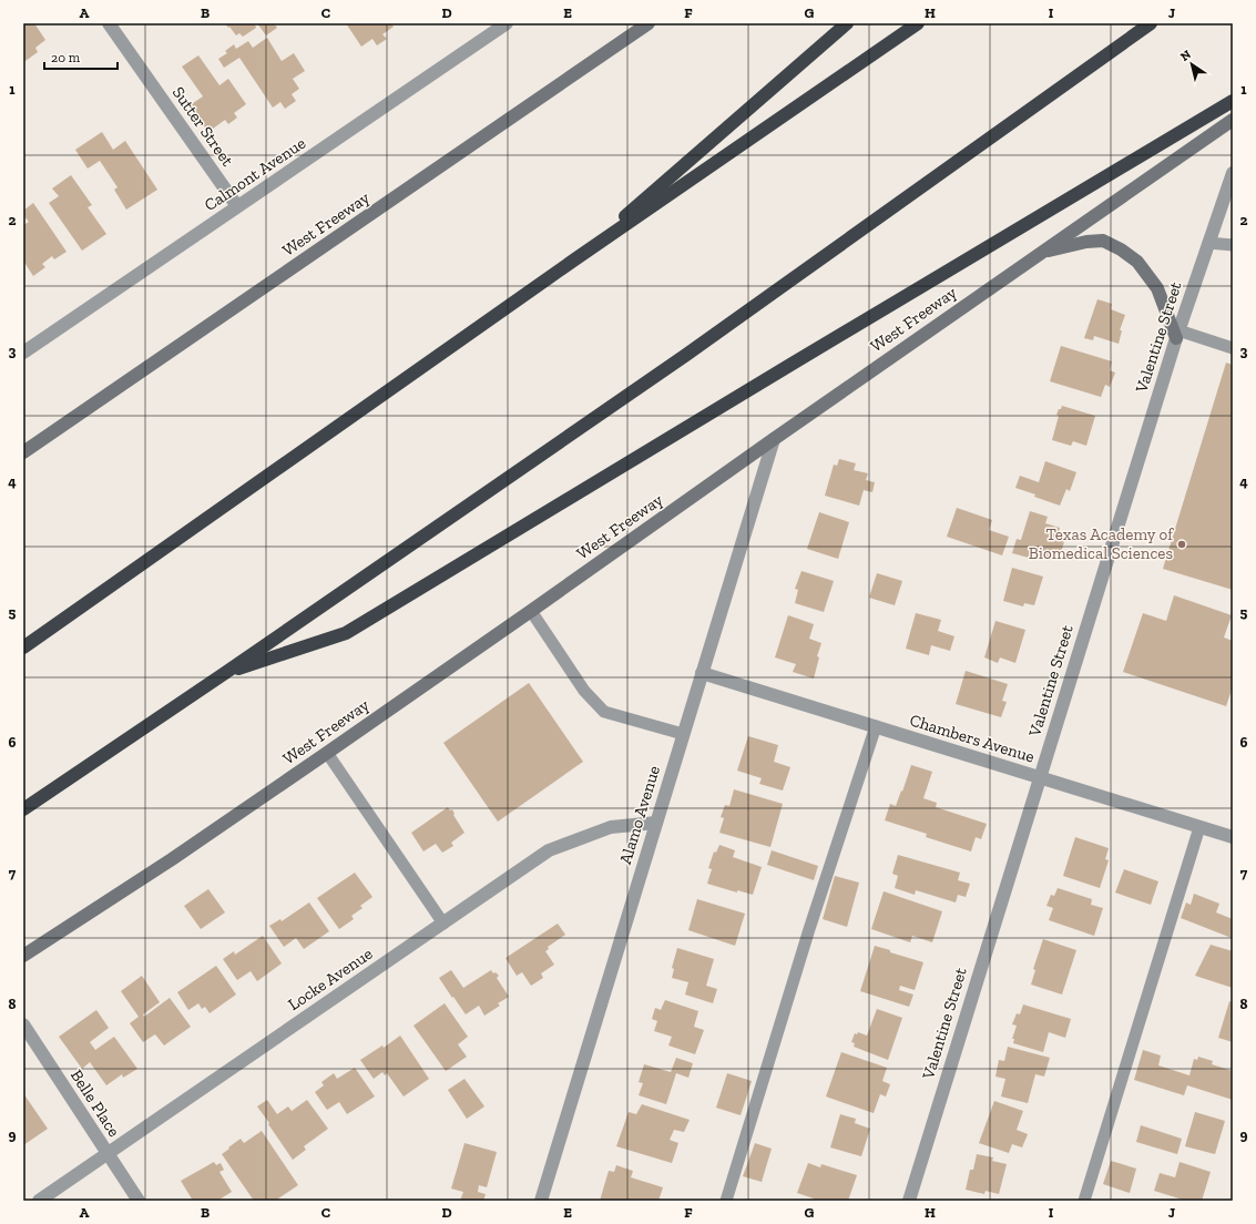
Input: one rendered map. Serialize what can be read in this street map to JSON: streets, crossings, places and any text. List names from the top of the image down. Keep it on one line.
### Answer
{"streets":{"main road":["West Freeway"],"street":["Sutter Street","Calmont Avenue","Valentine Street","Chambers Avenue","Alamo Avenue","Locke Avenue","Belle Place"]},"crossings":[["Sutter Street","Calmont Avenue"],["West Freeway","Alamo Avenue"],["Valentine Street","Chambers Avenue"],["Chambers Avenue","Alamo Avenue"],["Alamo Avenue","Locke Avenue"],["Locke Avenue","Belle Place"]],"places":["Texas Academy of Biomedical Sciences"],"scale_bar":"20 m","north":"top left","grid":{"columns":["A","B","C","D","E","F","G","H","I","J"],"rows":["1","2","3","4","5","6","7","8","9"]}}
